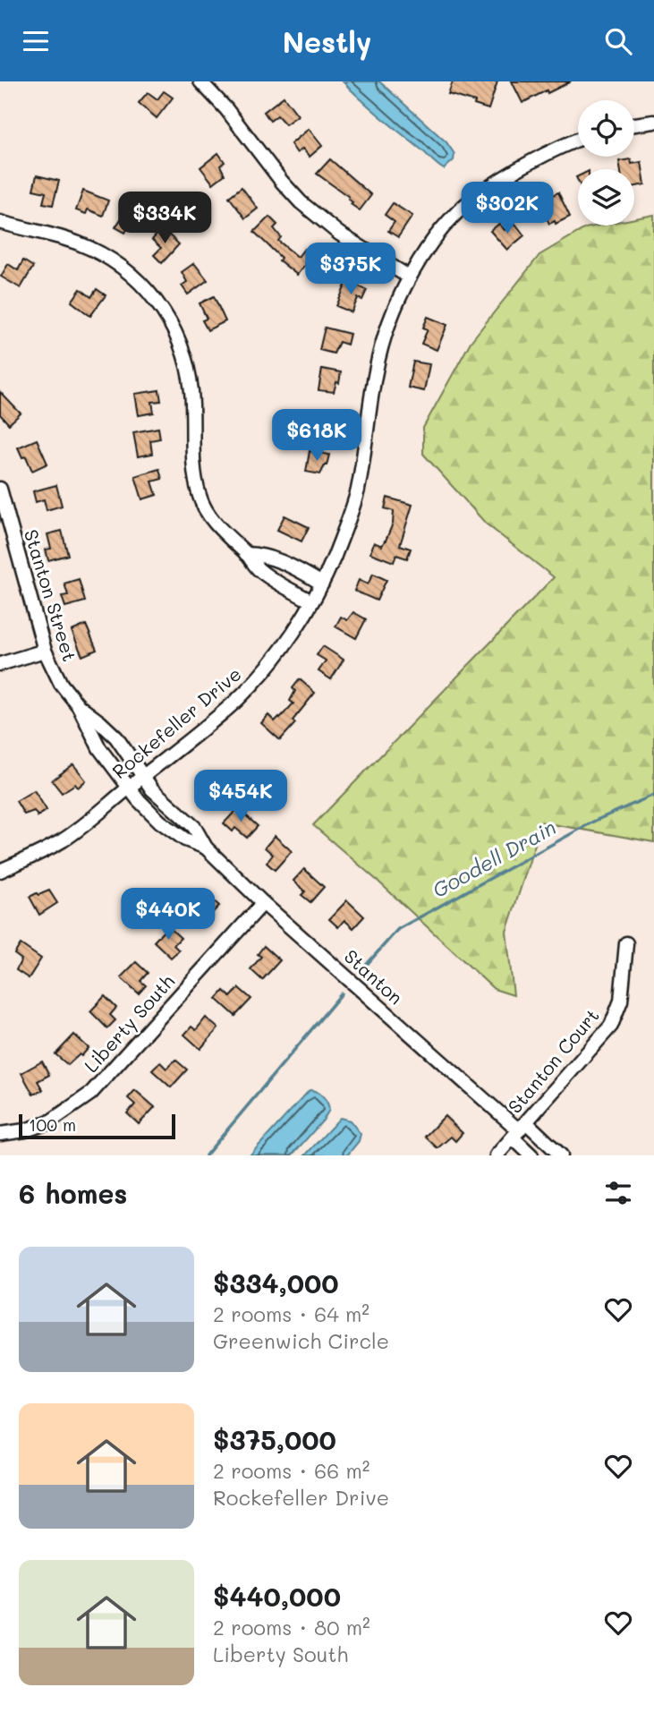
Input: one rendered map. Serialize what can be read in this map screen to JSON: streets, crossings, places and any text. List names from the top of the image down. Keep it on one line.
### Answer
{"streets":{"street":["Stanton Street","Rockefeller Drive","Stanton","Liberty South","Stanton Court"]},"crossings":[["Stanton Street","Rockefeller Drive"],["Stanton Street","Stanton"],["Stanton","Liberty South"],["Stanton","Stanton Court"]],"water":["Goodell Drain"],"scale_bar":"100 m","page":{"header":"Nestly","price":["$302K","$334K","$375K","$618K","$454K","$440K"],"scale":"100 m","heading":"6 homes","list":[{"name":"$334,000","note":"2 rooms · 64 m² · Greenwich Circle"},{"name":"$375,000","note":"2 rooms · 66 m² · Rockefeller Drive"},{"name":"$440,000","note":"2 rooms · 80 m² · Liberty South"}]}}
